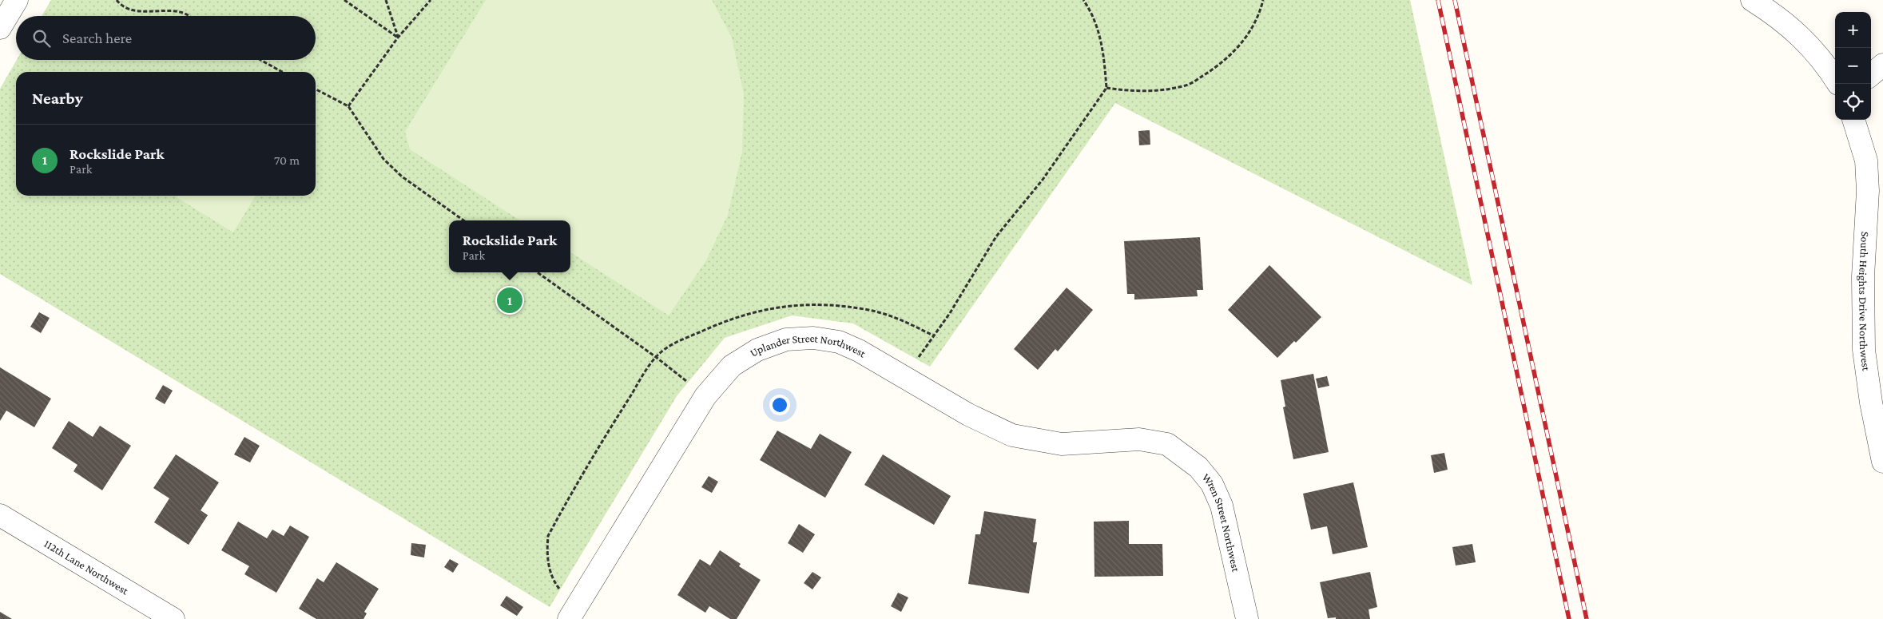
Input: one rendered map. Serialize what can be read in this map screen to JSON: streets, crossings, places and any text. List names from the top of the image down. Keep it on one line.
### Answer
{"streets":{"street":["South Heights Drive Northwest","Uplander Street Northwest","Wren Street Northwest","112th Lane Northwest"]},"crossings":[["Uplander Street Northwest","Wren Street Northwest"]],"page":{"map_buttons":["+","−"],"search":"Search here","heading":"Nearby","list":[{"mark":"1","name":"Rockslide Park","note":"Park","value":"70 m"}],"popup":["Rockslide Park","Park"],"pins":"1"}}
